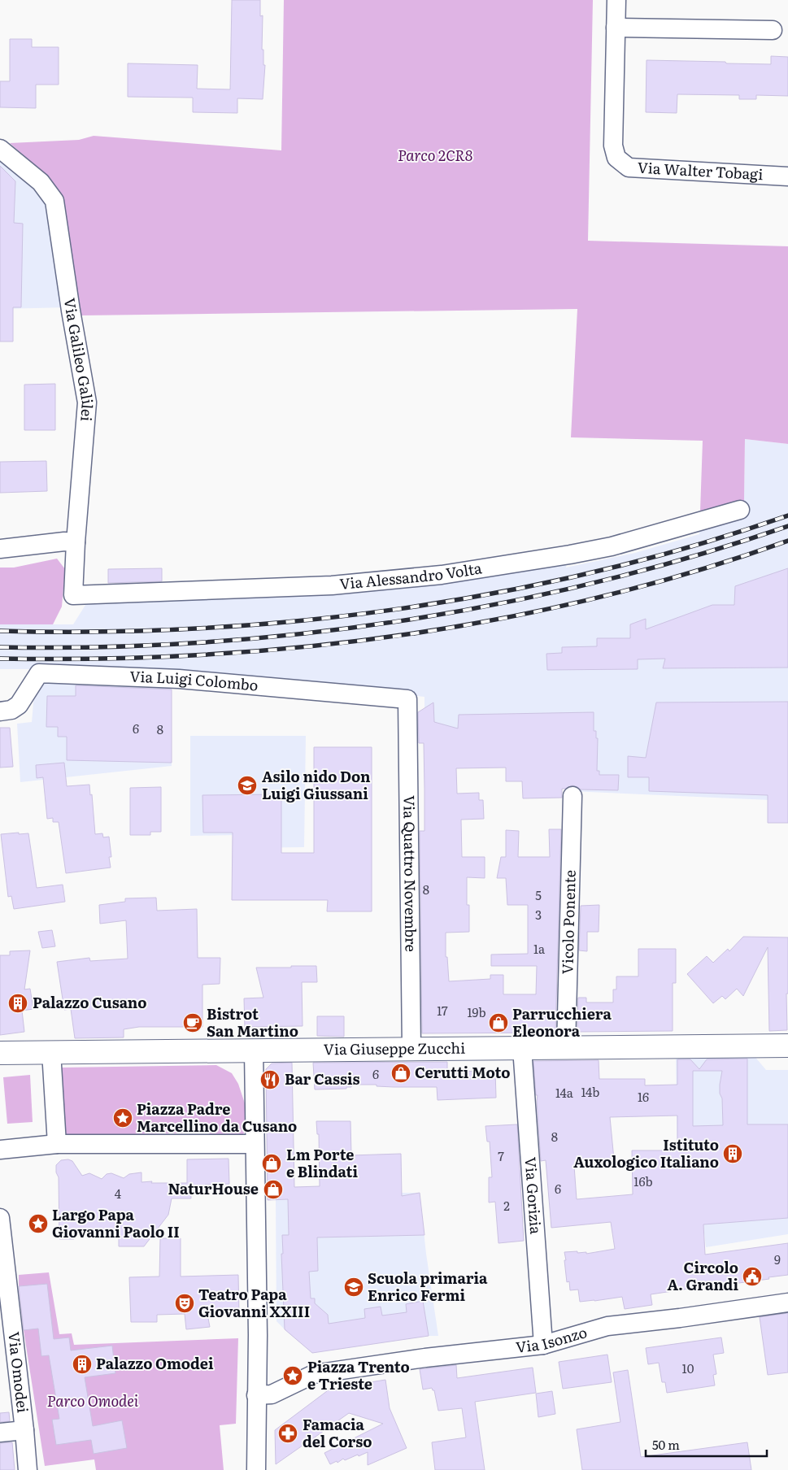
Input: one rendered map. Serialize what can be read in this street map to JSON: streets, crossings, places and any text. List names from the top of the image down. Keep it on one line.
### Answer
{"streets":{"street":["Via Walter Tobagi","Via Galileo Galilei","Via Alessandro Volta","Via Luigi Colombo","Via Quattro Novembre","Vicolo Ponente","Via Giuseppe Zucchi","Via Gorizia","Via Isonzo","Via Omodei"]},"crossings":[["Via Galileo Galilei","Via Alessandro Volta"],["Via Luigi Colombo","Via Quattro Novembre"],["Via Quattro Novembre","Via Giuseppe Zucchi"],["Vicolo Ponente","Via Giuseppe Zucchi"],["Via Giuseppe Zucchi","Via Gorizia"],["Via Gorizia","Via Isonzo"]],"parks":["Parco 2CR8","Parco Omodei"],"places":{"school or university":["Asilo nido Don Luigi Giussani","Scuola primaria Enrico Fermi"],"building":["Palazzo Cusano","Istituto Auxologico Italiano","Palazzo Omodei"],"cafe":["Bistrot San Martino"],"shop":["Parrucchiera Eleonora","Cerutti Moto","Lm Porte e Blindati","NaturHouse"],"restaurant":["Bar Cassis"],"place":["Piazza Padre Marcellino da Cusano","Largo Papa Giovanni Paolo II","Piazza Trento e Trieste"],"public building":["Circolo A. Grandi"],"theatre":["Teatro Papa Giovanni XXIII"],"pharmacy":["Famacia del Corso"]},"house_numbers":["6","8","8","5","3","1a","17","19b","6","14b","14a","16","8","7","16b","6","4","2","9","10"],"scale_bar":"50 m"}
